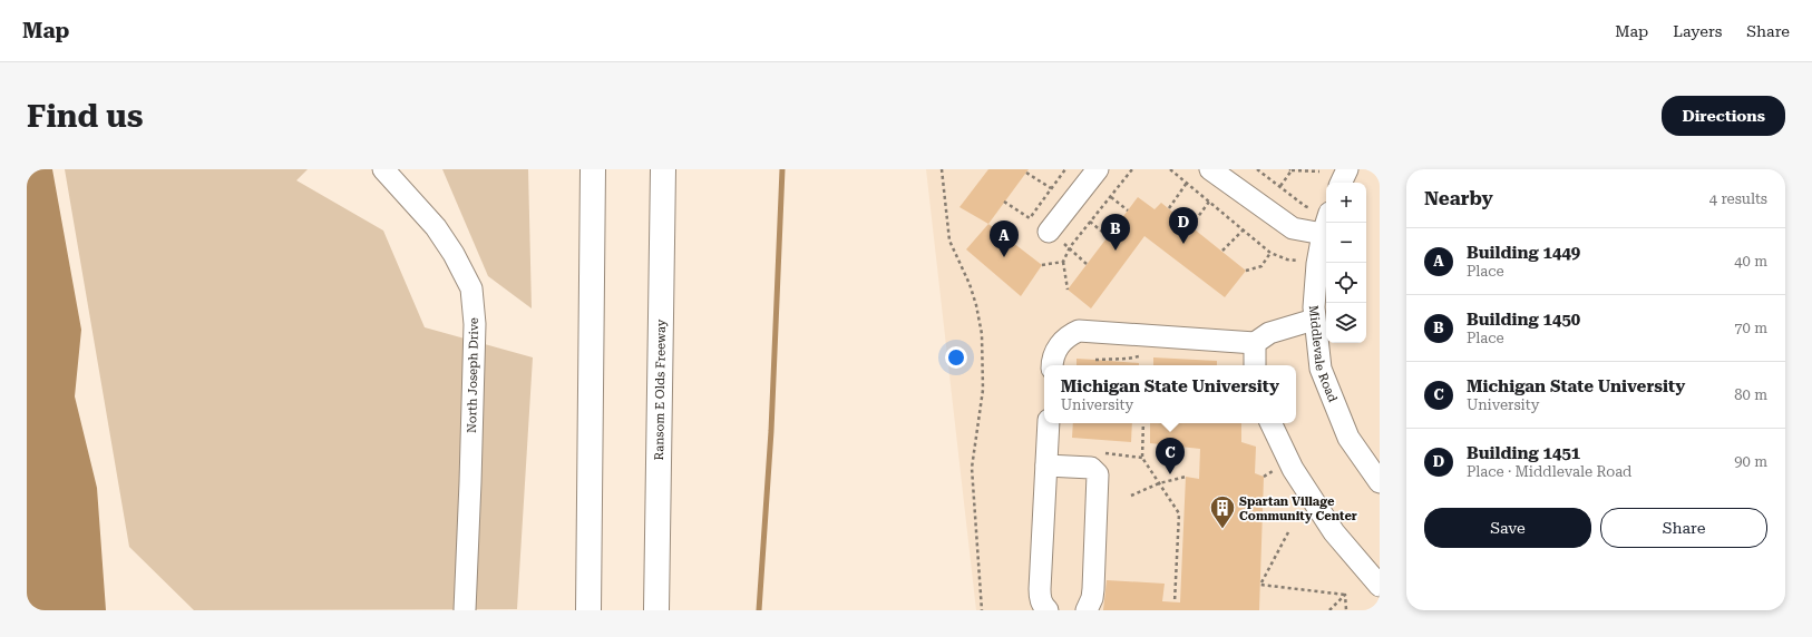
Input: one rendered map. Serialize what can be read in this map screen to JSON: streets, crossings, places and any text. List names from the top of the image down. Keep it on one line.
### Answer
{"streets":{"highway":["Ransom E Olds Freeway"],"street":["Middlevale Road","North Joseph Drive"]},"places":{"building":["Spartan Village Community Center"]},"page":{"header":"Map","nav":["Map","Layers","Share"],"buttons":["Directions",["Save","Share"]],"title":"Find us","heading":["Nearby","4 results"],"map_buttons":["+","−"],"pins":["D","B","A","C"],"list":[{"mark":"A","name":"Building 1449","note":"Place","value":"40 m"},{"mark":"B","name":"Building 1450","note":"Place","value":"70 m"},{"mark":"C","name":"Michigan State University","note":"University","value":"80 m"},{"mark":"D","name":"Building 1451","note":"Place · Middlevale Road","value":"90 m"}],"popup":["Michigan State University","University"]}}
